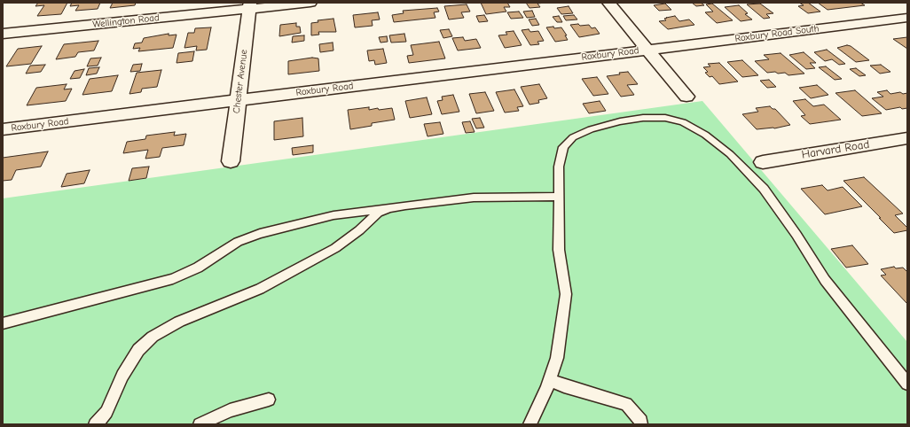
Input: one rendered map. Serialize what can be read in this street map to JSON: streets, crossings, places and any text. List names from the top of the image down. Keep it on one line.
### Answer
{"streets":{"street":["Wellington Road","Roxbury Road South","Roxbury Road","Chester Avenue","Harvard Road"]},"crossings":[["Wellington Road","Chester Avenue"],["Roxbury Road South","Roxbury Road"],["Roxbury Road","Chester Avenue"]]}
